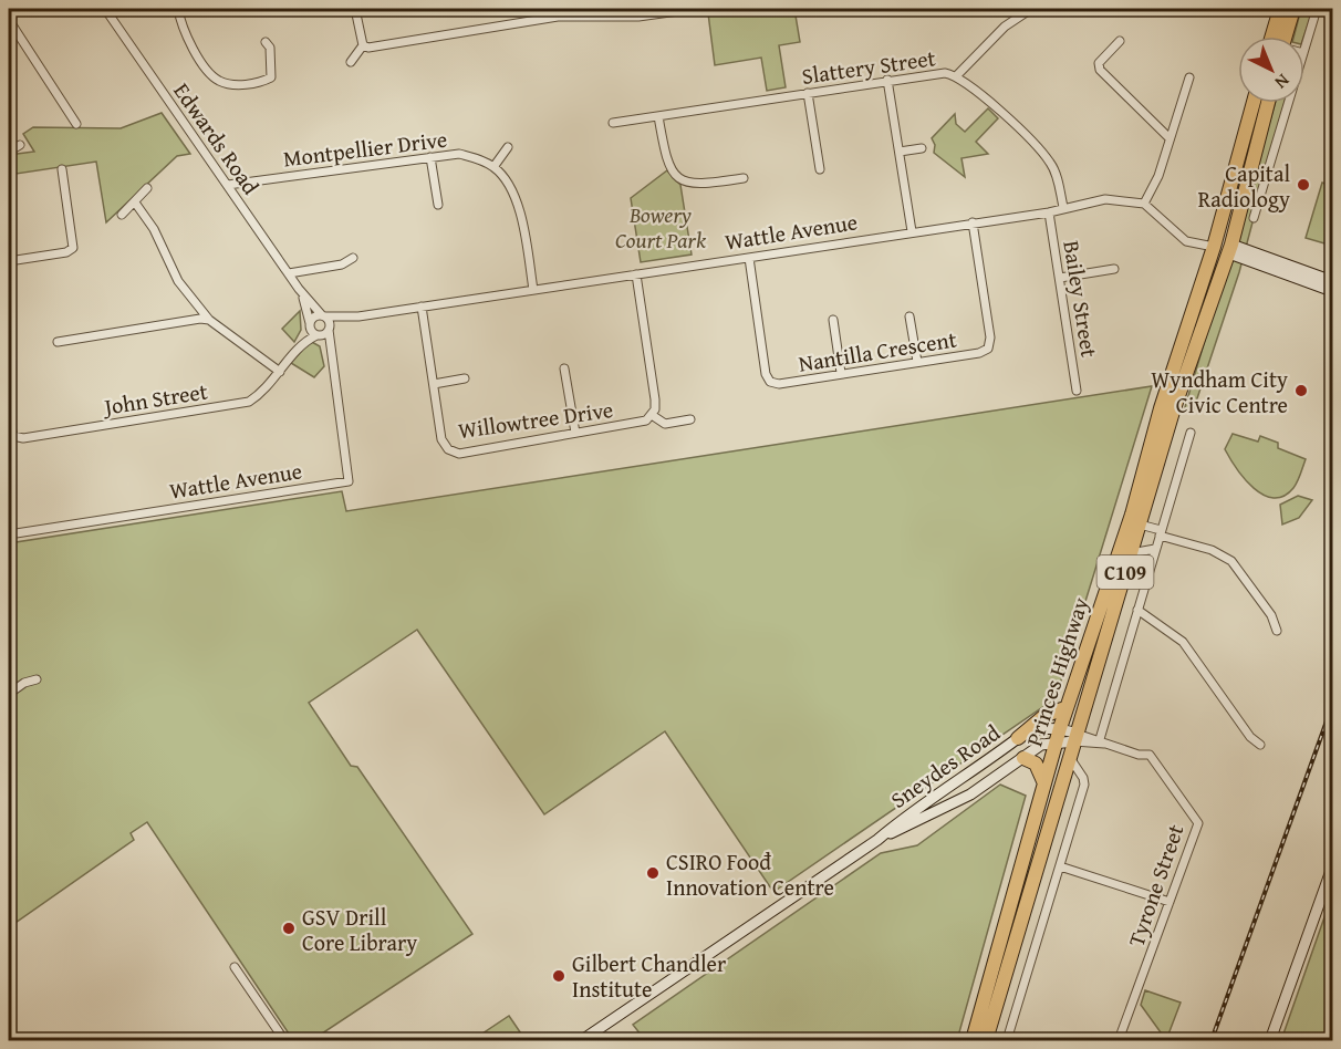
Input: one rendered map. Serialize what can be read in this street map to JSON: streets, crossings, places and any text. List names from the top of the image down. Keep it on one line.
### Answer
{"streets":{"highway":["C109","Princes Highway"],"main road":["Sneydes Road"],"street":["Slattery Street","Edwards Road","Montpellier Drive","Wattle Avenue","Bailey Street","Nantilla Crescent","John Street","Willowtree Drive","Tyrone Street"]},"crossings":[["Slattery Street","Wattle Avenue"],["Edwards Road","Montpellier Drive"],["Edwards Road","Wattle Avenue"],["Edwards Road","John Street"],["Wattle Avenue","Bailey Street"],["Wattle Avenue","Nantilla Crescent"],["Wattle Avenue","John Street"],["Wattle Avenue","Willowtree Drive"],["Princes Highway","Sneydes Road"],["Princes Highway","Tyrone Street"],["Sneydes Road","Tyrone Street"]],"parks":["Bowery Court Park"],"places":["Capital Radiology","Wyndham City Civic Centre","CSIRO Foođ Innovation Centre","GSV Drill Core Library","Gilbert Chandler Institute"],"north":"bottom right"}
